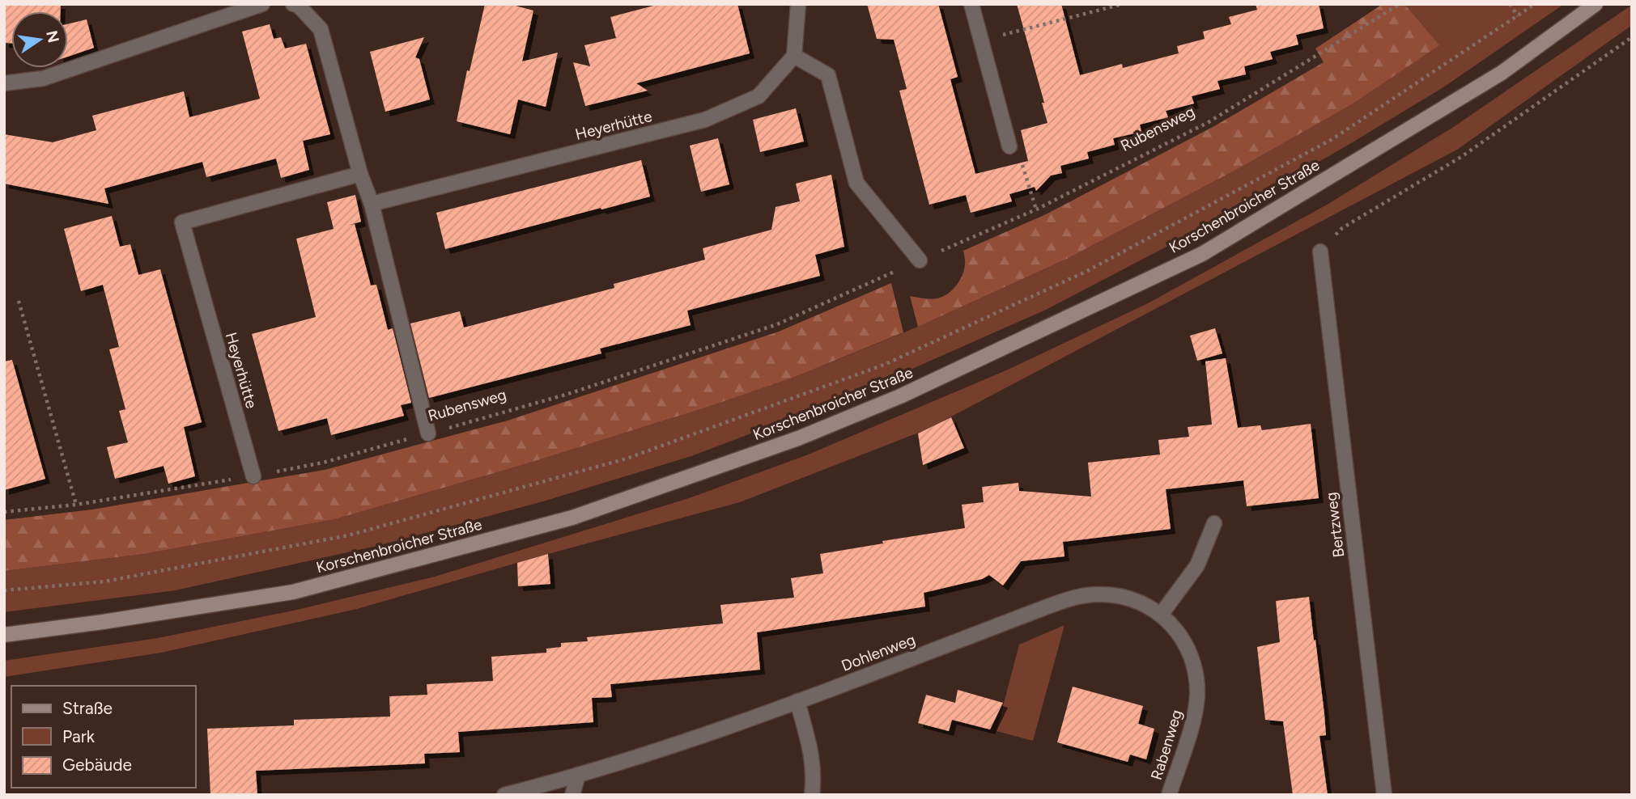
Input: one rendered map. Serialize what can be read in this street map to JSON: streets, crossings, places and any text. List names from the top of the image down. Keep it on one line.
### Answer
{"streets":{"main road":["Korschenbroicher Straße"],"street":["Heyerhütte","Bertzweg","Dohlenweg","Rabenweg"],"path":["Rubensweg"]},"crossings":[["Heyerhütte","Rubensweg"],["Dohlenweg","Rabenweg"]],"legend":["Straße","Park","Gebäude"],"north":"right"}
